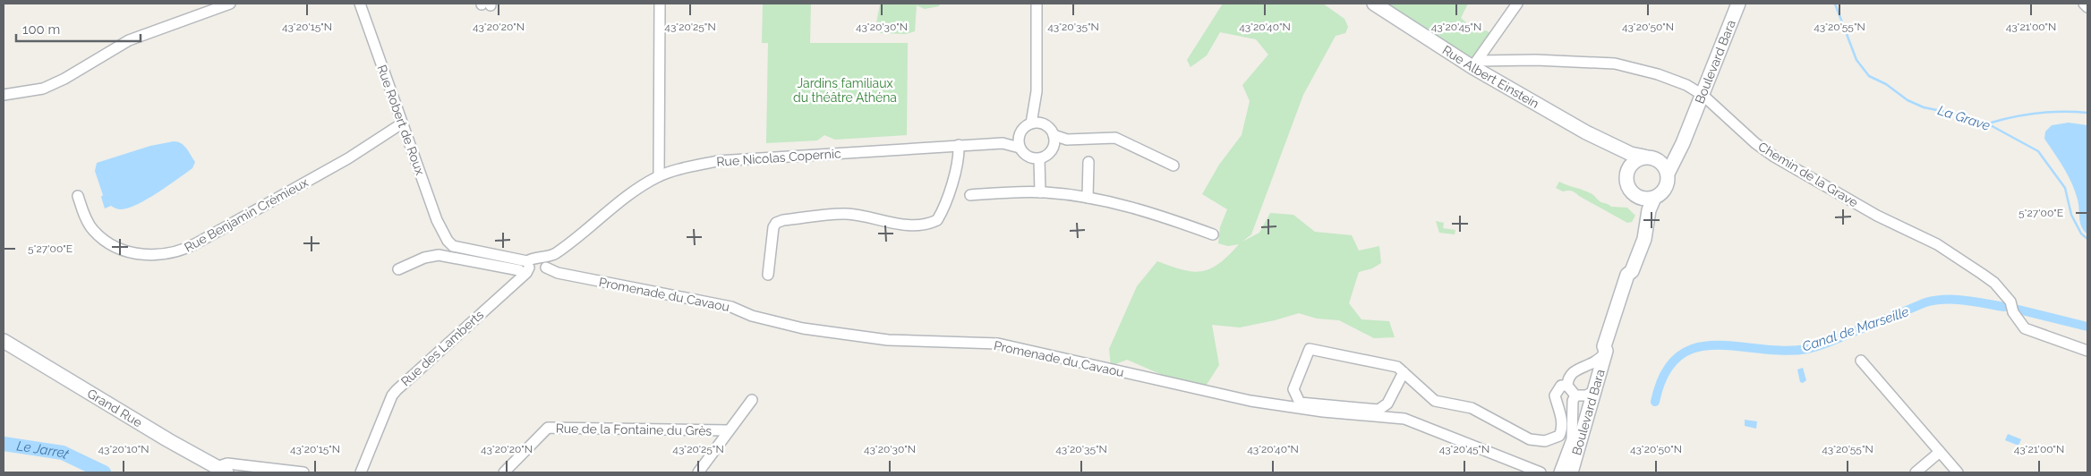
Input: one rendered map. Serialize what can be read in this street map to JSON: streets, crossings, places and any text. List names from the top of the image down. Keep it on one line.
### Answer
{"streets":{"street":["Boulevard Bara","Rue Albert Einstein","Rue Robert de Roux","Rue Nicolas Copernic","Chemin de la Grave","Rue Benjamin Crémieux","Promenade du Cavaou","Rue des Lamberts","Grand Rue","Rue de la Fontaine du Grès"]},"crossings":[["Boulevard Bara","Rue Albert Einstein"],["Boulevard Bara","Chemin de la Grave"],["Rue Albert Einstein","Chemin de la Grave"],["Rue Robert de Roux","Rue Benjamin Crémieux"],["Rue Robert de Roux","Rue des Lamberts"]],"water":["La Grave","Canal de Marseille","Le Jarret"],"parks":["Jardins familiaux du théâtre Athéna"],"scale_bar":"100 m","coordinates":["43°20'15\"N","43°20'20\"N","43°20'25\"N","43°20'30\"N","43°20'35\"N","43°20'40\"N","43°20'45\"N","43°20'50\"N","43°20'55\"N","43°21'00\"N","5°27'00\"E","43°20'10\"N"]}
